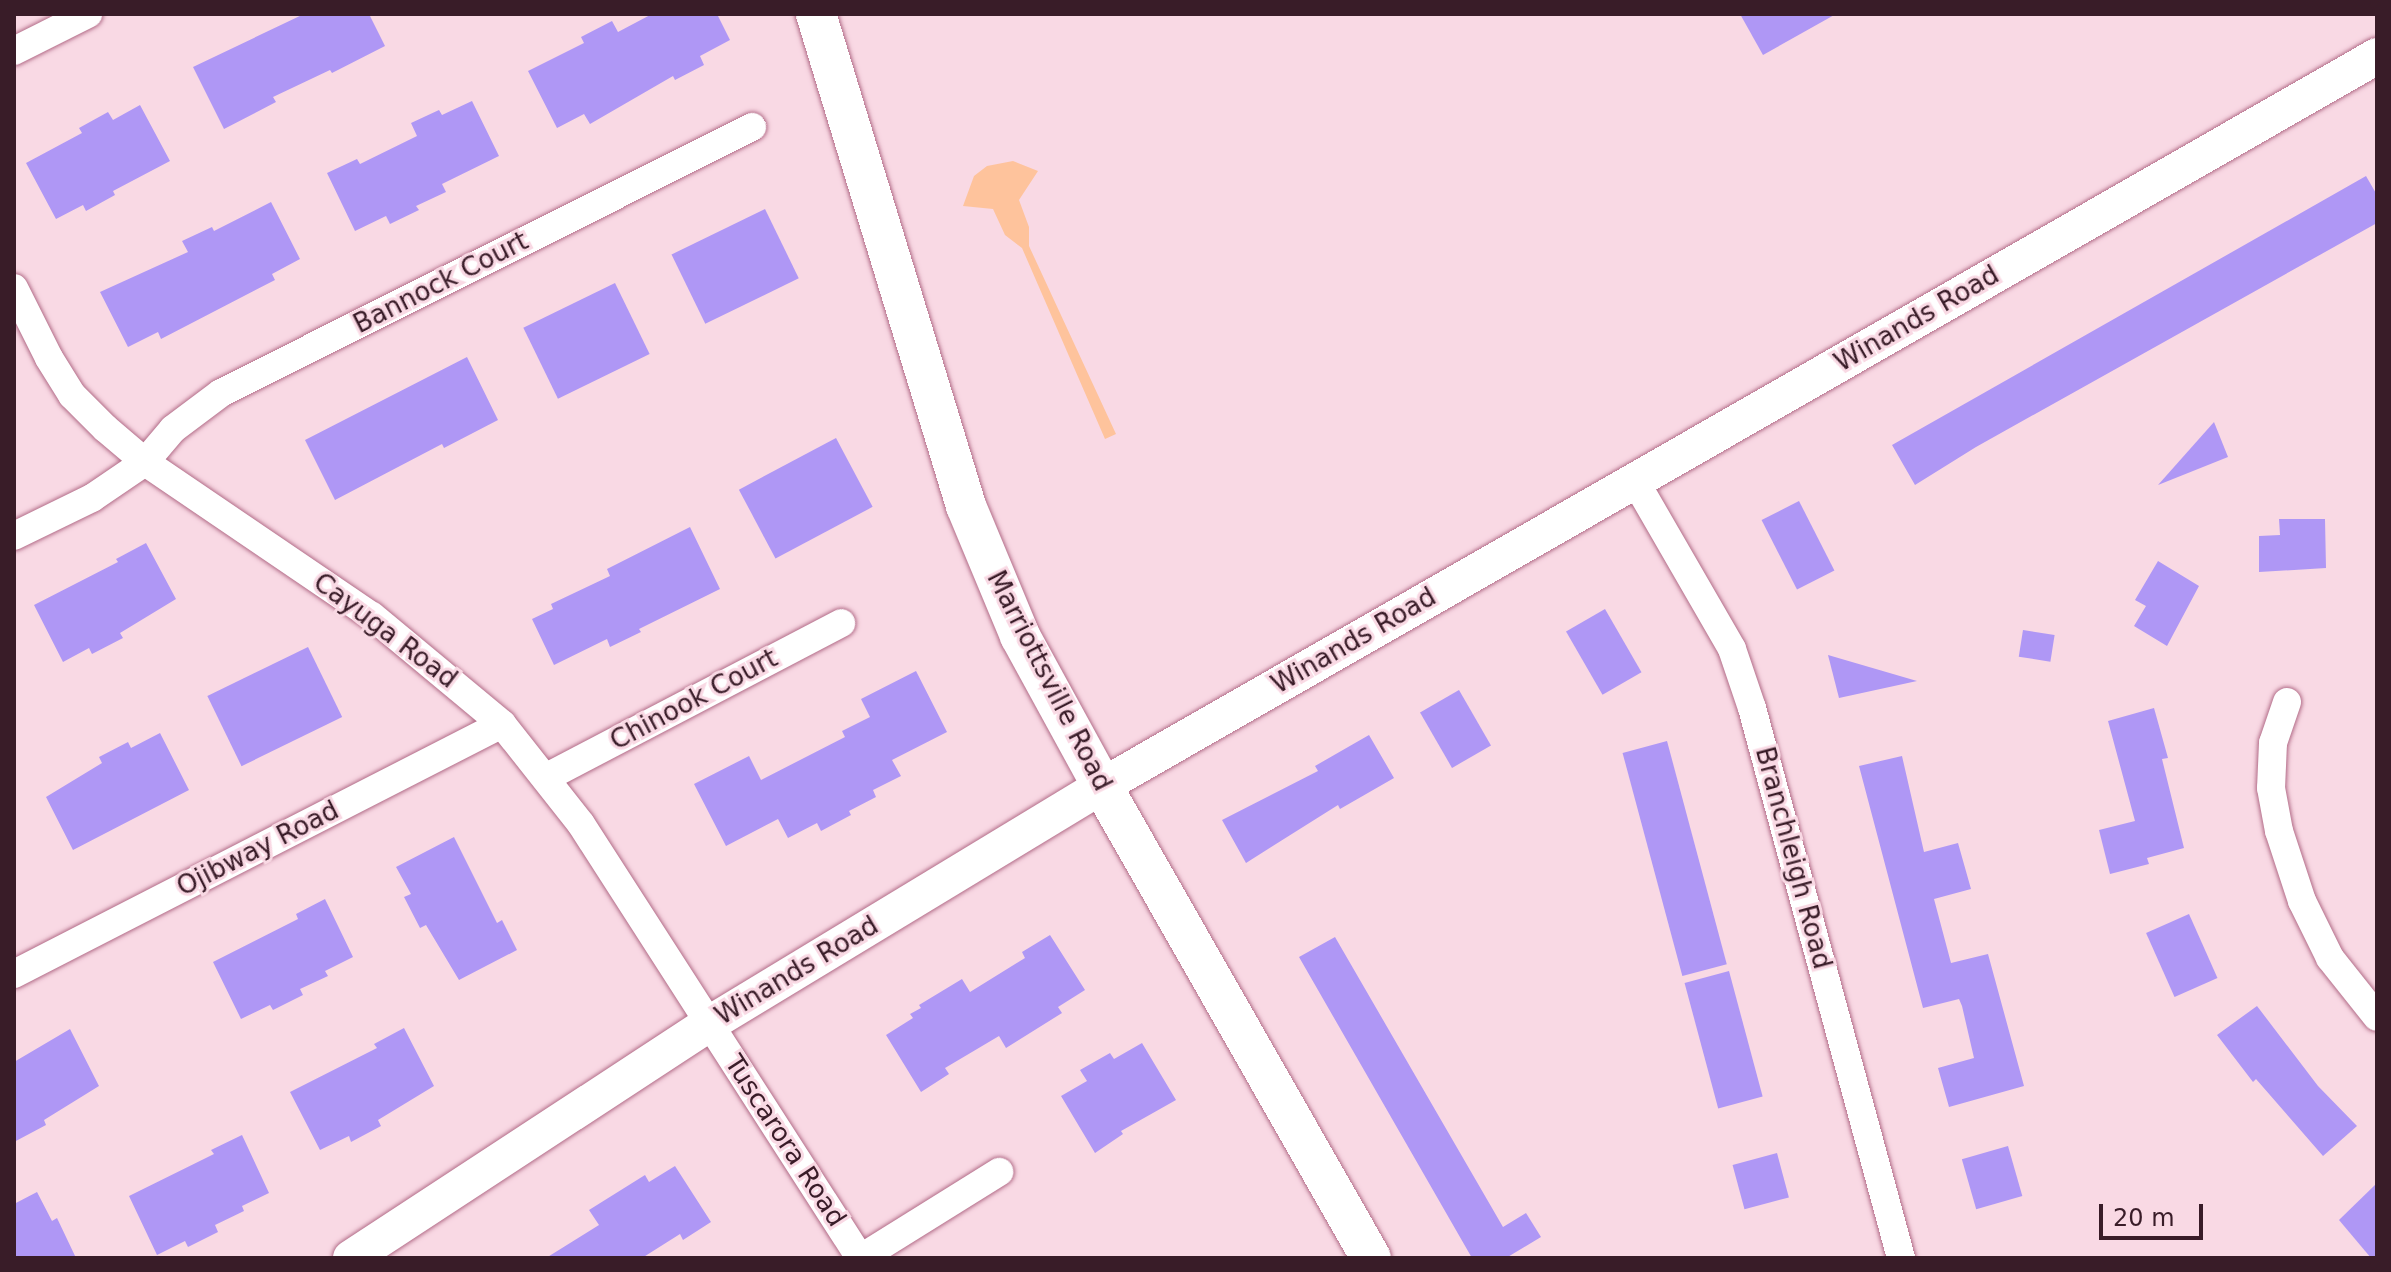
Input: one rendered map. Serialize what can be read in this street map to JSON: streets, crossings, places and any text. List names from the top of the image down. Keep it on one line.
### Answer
{"streets":{"main road":["Marriottsville Road"],"street":["Bannock Court","Winands Road","Cayuga Road","Chinook Court","Ojibway Road","Branchleigh Road","Tuscarora Road"]},"crossings":[["Bannock Court","Cayuga Road"],["Winands Road","Cayuga Road"],["Winands Road","Marriottsville Road"],["Winands Road","Branchleigh Road"],["Winands Road","Tuscarora Road"],["Cayuga Road","Chinook Court"],["Cayuga Road","Ojibway Road"],["Cayuga Road","Tuscarora Road"]],"scale_bar":"20 m"}
